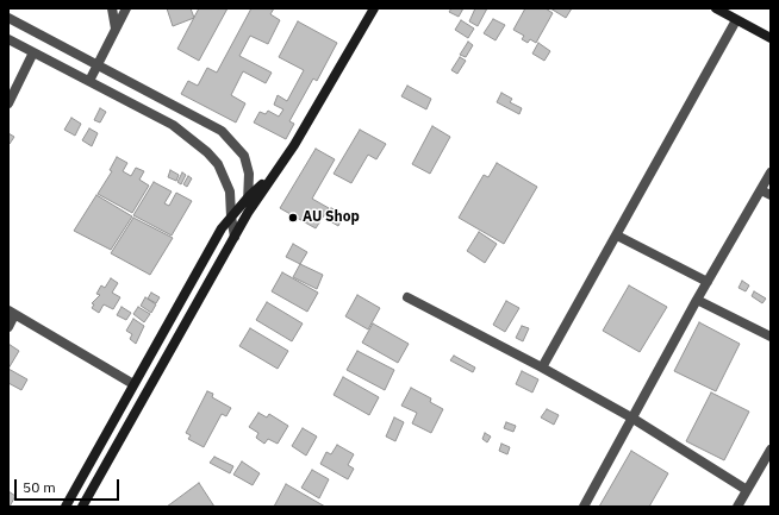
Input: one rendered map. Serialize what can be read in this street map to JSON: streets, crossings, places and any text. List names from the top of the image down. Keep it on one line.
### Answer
{"places":["AU Shop"],"scale_bar":"50 m"}
